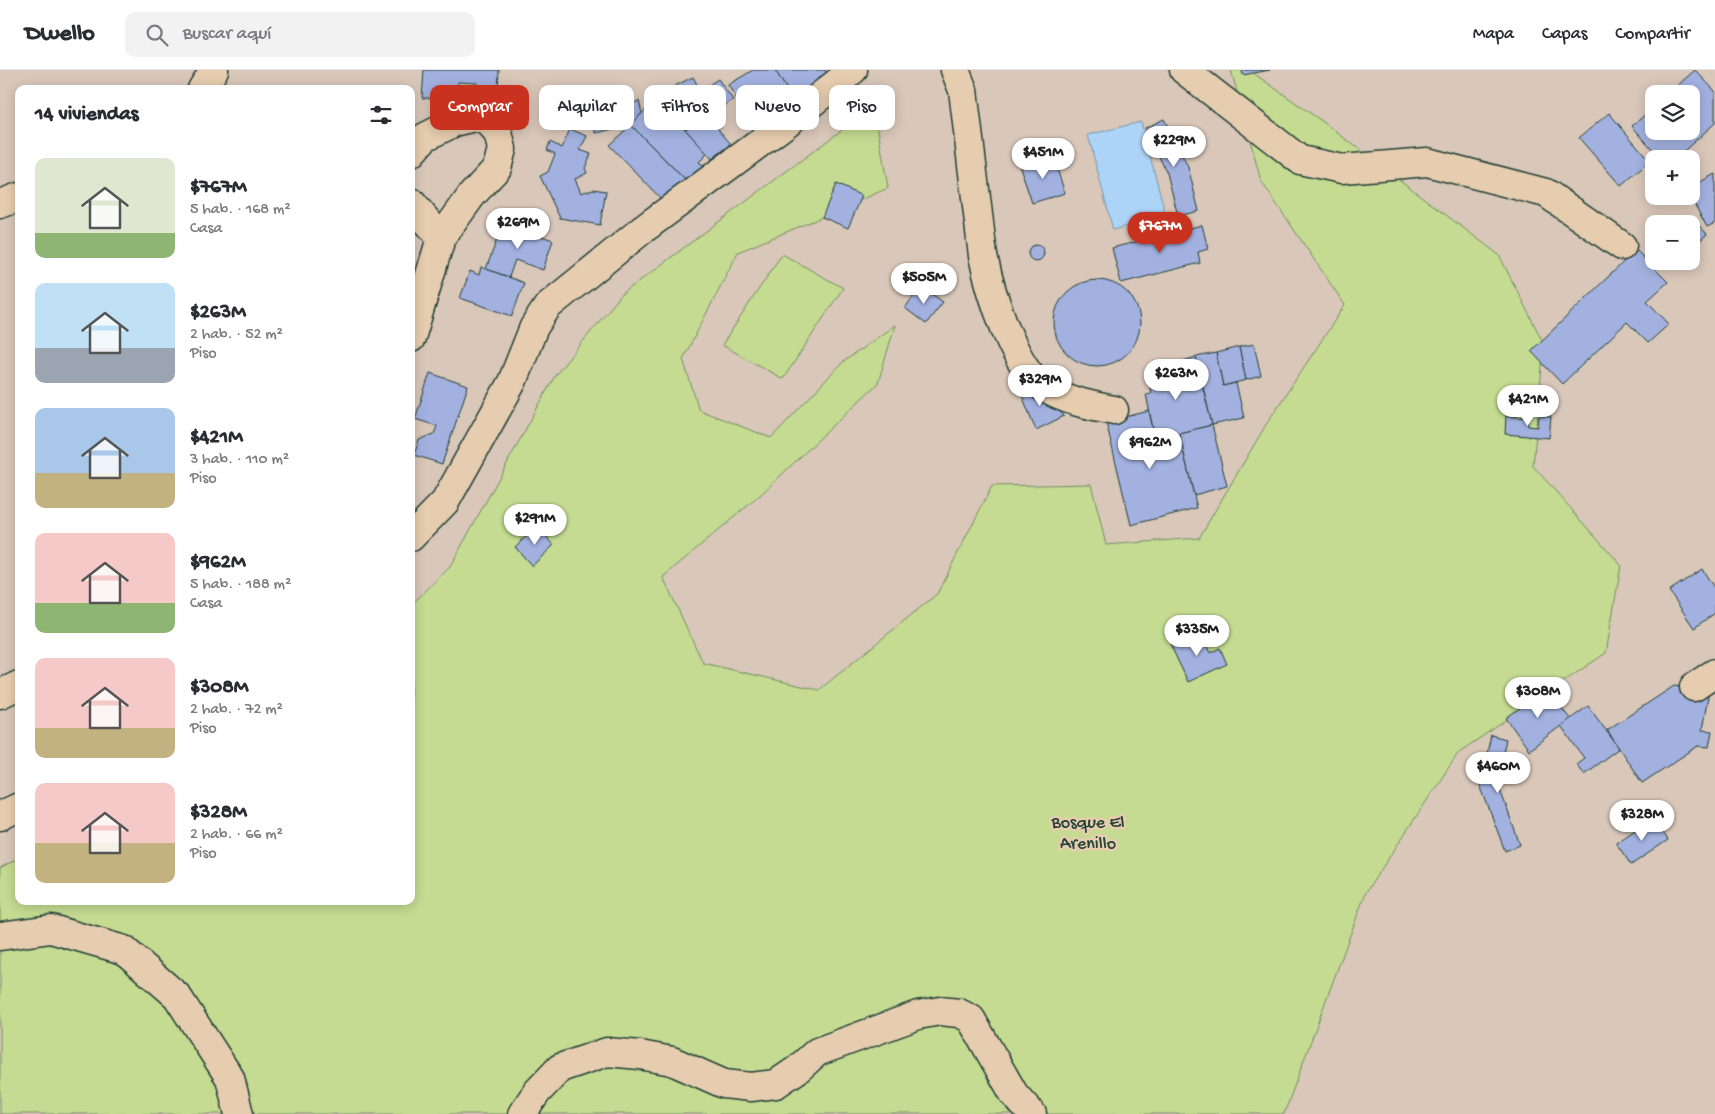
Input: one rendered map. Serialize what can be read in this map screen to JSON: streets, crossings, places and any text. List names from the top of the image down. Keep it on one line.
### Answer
{"parks":["Bosque El Arenillo"],"page":{"header":"Dwello","search":"Buscar aquí","nav":["Mapa","Capas","Compartir"],"map_buttons":["+","−"],"chip":["Comprar","Alquilar","Filtros","Nuevo","Piso"],"heading":"14 viviendas","price":["$229M","$451M","$269M","$767M","$505M","$263M","$329M","$421M","$962M","$291M","$335M","$308M","$460M","$328M"],"list":[{"name":"$767M","note":"5 hab. · 168 m² · Casa"},{"name":"$263M","note":"2 hab. · 52 m² · Piso"},{"name":"$421M","note":"3 hab. · 110 m² · Piso"},{"name":"$962M","note":"5 hab. · 188 m² · Casa"},{"name":"$308M","note":"2 hab. · 72 m² · Piso"},{"name":"$328M","note":"2 hab. · 66 m² · Piso"}]}}
